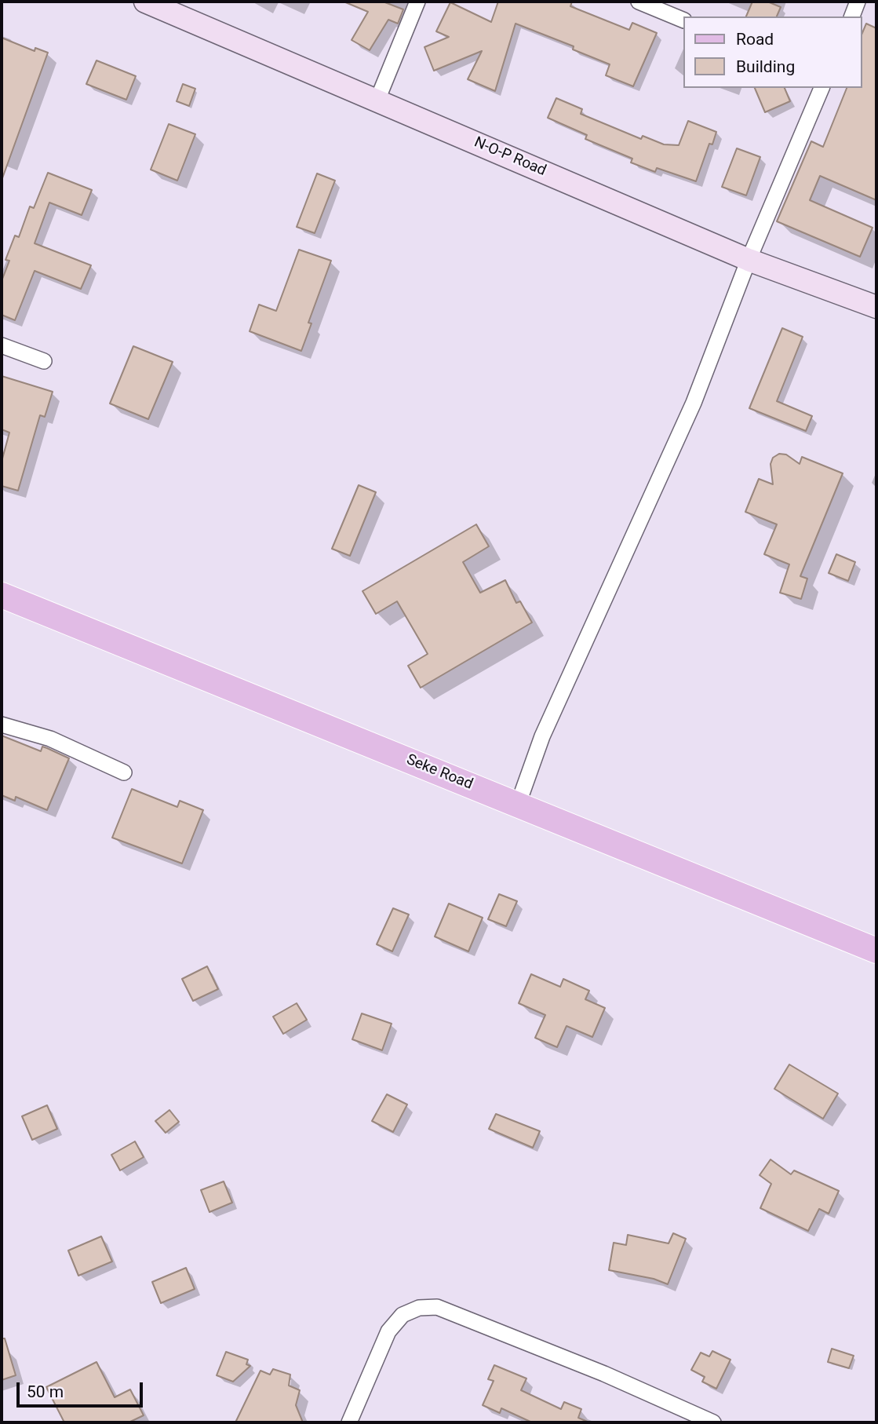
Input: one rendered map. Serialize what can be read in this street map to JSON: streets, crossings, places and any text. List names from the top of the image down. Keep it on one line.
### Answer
{"streets":{"main road":["Seke Road"],"street":["N-O-P Road"]},"legend":["Road","Building"],"scale_bar":"50 m"}
